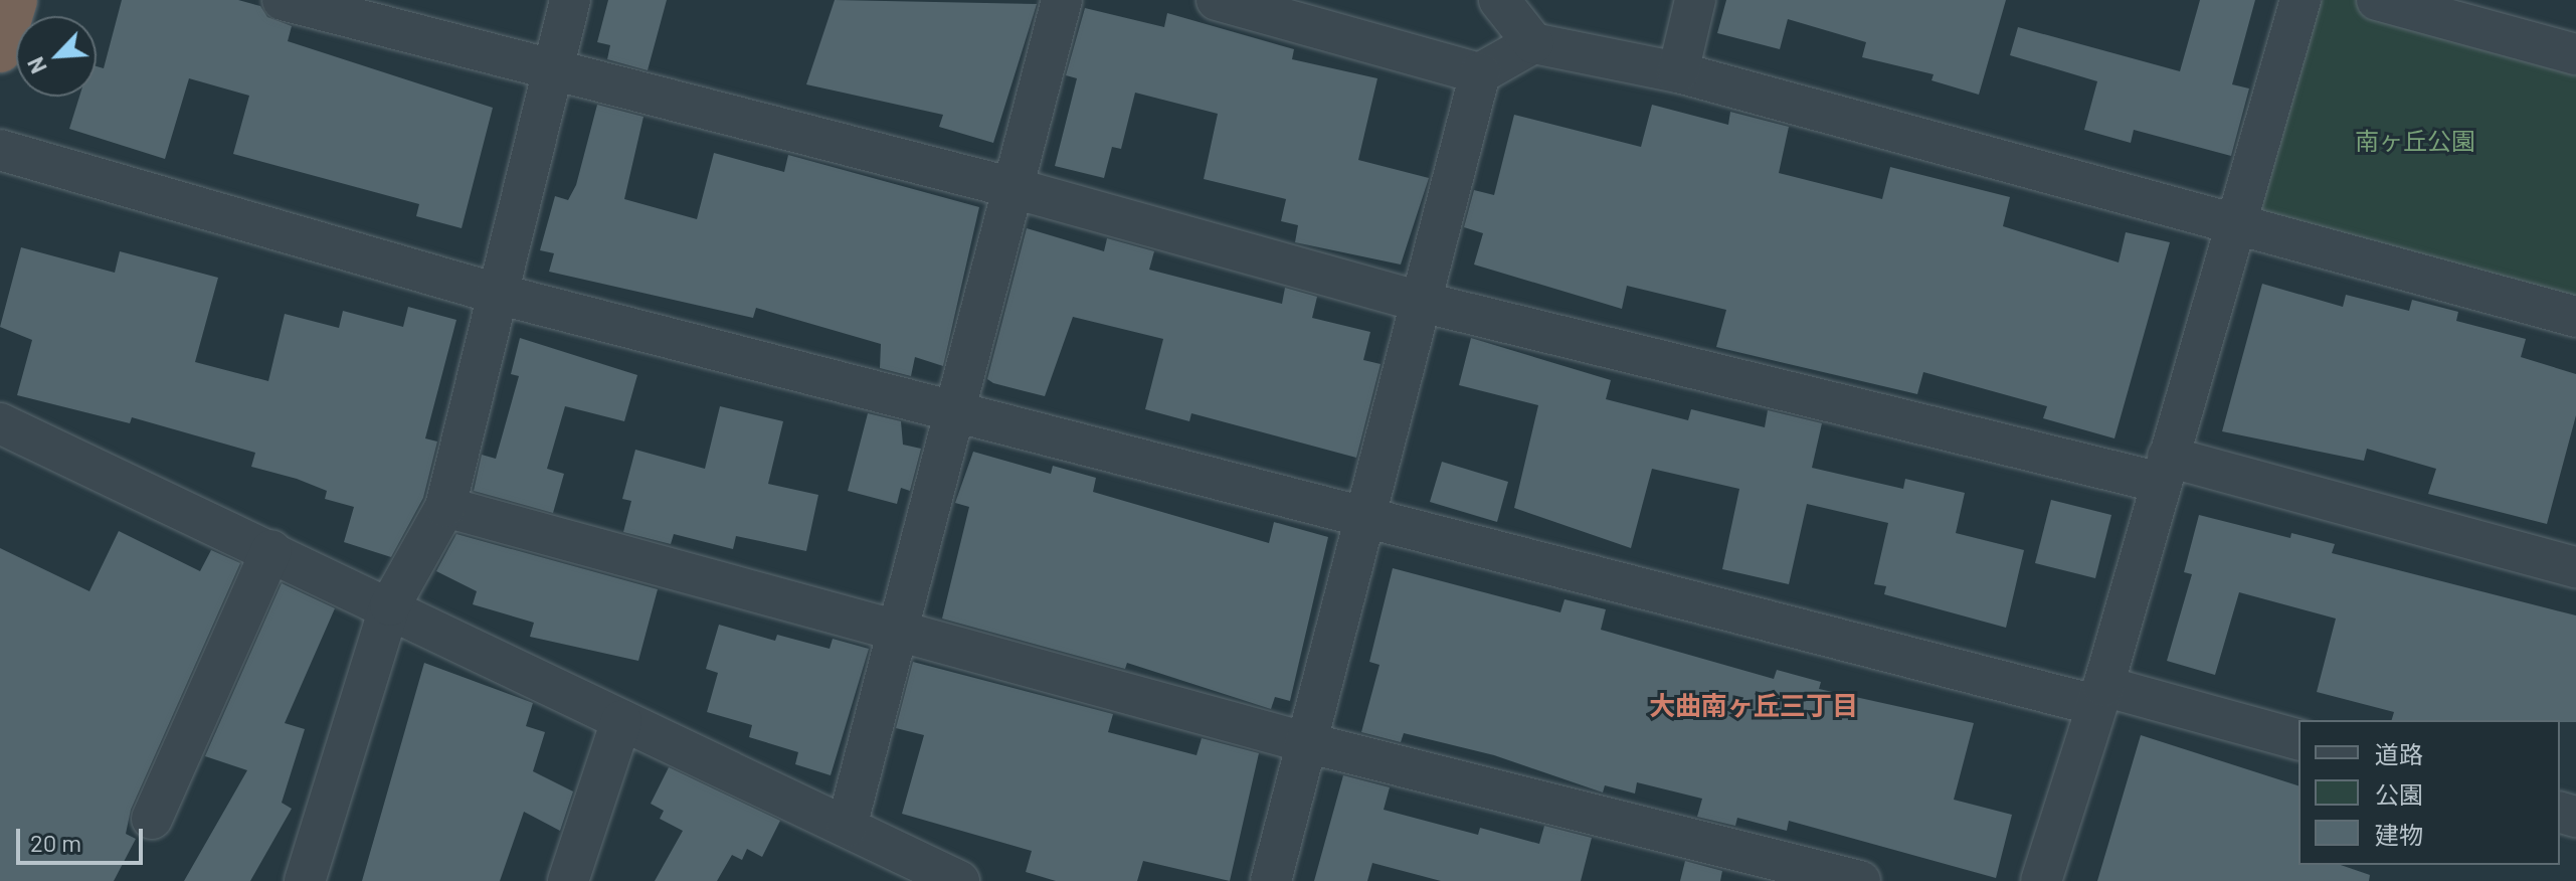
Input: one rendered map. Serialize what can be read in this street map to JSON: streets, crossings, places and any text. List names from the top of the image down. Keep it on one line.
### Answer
{"districts":["大曲南ヶ丘三丁目"],"parks":["南ヶ丘公園"],"legend":["道路","公園","建物"],"scale_bar":"20 m","north":"bottom left"}
